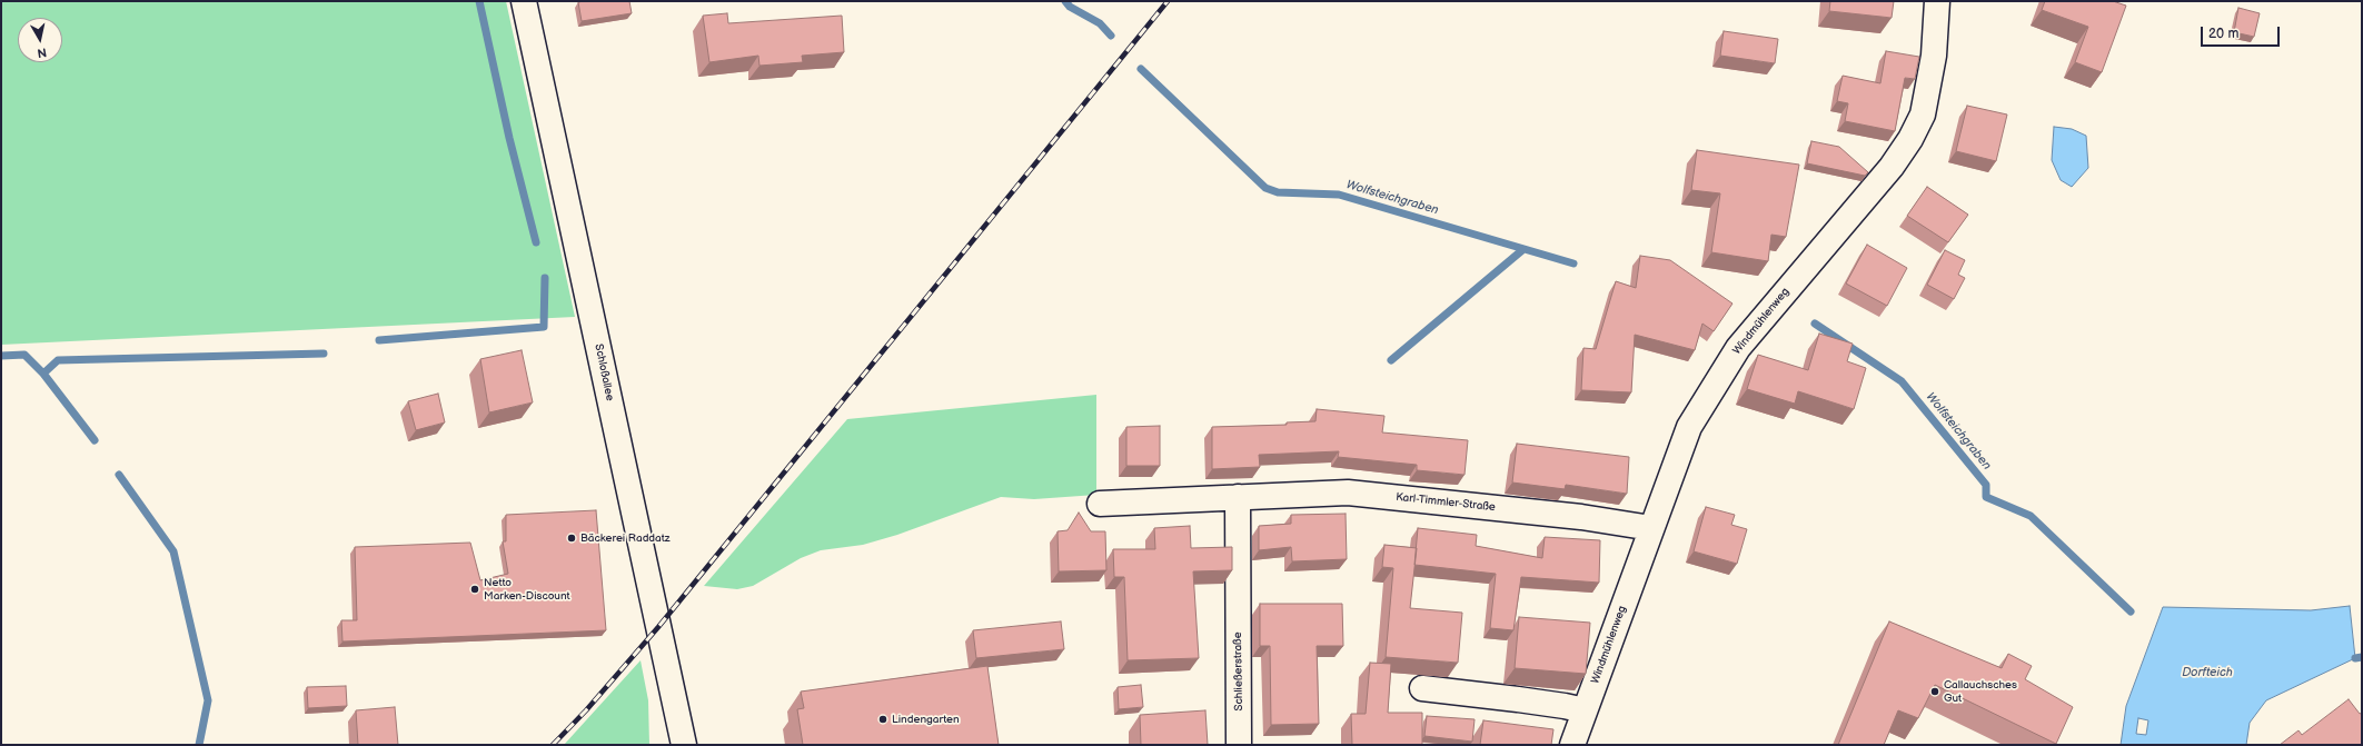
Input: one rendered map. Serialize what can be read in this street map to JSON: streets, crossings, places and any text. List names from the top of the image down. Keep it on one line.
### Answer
{"streets":{"street":["Windmühlenweg","Schloßallee","Karl-Timmler-Straße","Schließerstraße"]},"crossings":[["Windmühlenweg","Karl-Timmler-Straße"],["Karl-Timmler-Straße","Schließerstraße"]],"water":["Wolfsteichgraben","Dorfteich"],"places":["Bäckerei Raddatz","Netto Marken-Discount","Callauchsches Gut","Lindengarten"],"scale_bar":"20 m","north":"bottom"}
